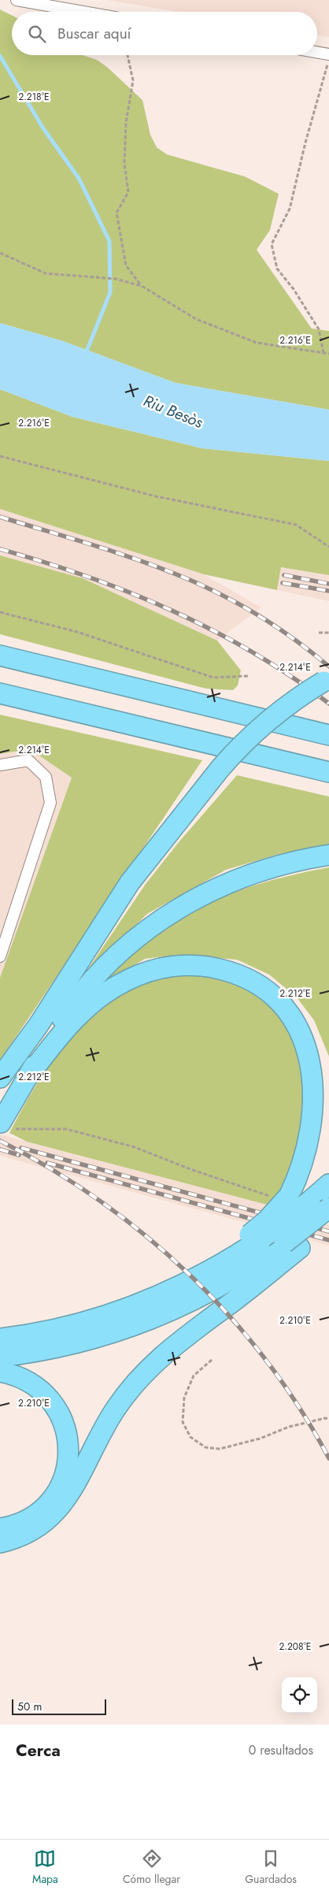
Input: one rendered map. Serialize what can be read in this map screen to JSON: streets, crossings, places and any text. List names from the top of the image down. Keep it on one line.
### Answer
{"water":["Riu Besòs"],"scale_bar":"50 m","page":{"search":"Buscar aquí","scale":"50 m","heading":["Cerca","0 resultados"],"nav":["Mapa","Cómo llegar","Guardados"]},"coordinates":["2.218°E","2.216°E","2.214°E","2.212°E","2.210°E","2.208°E"]}
